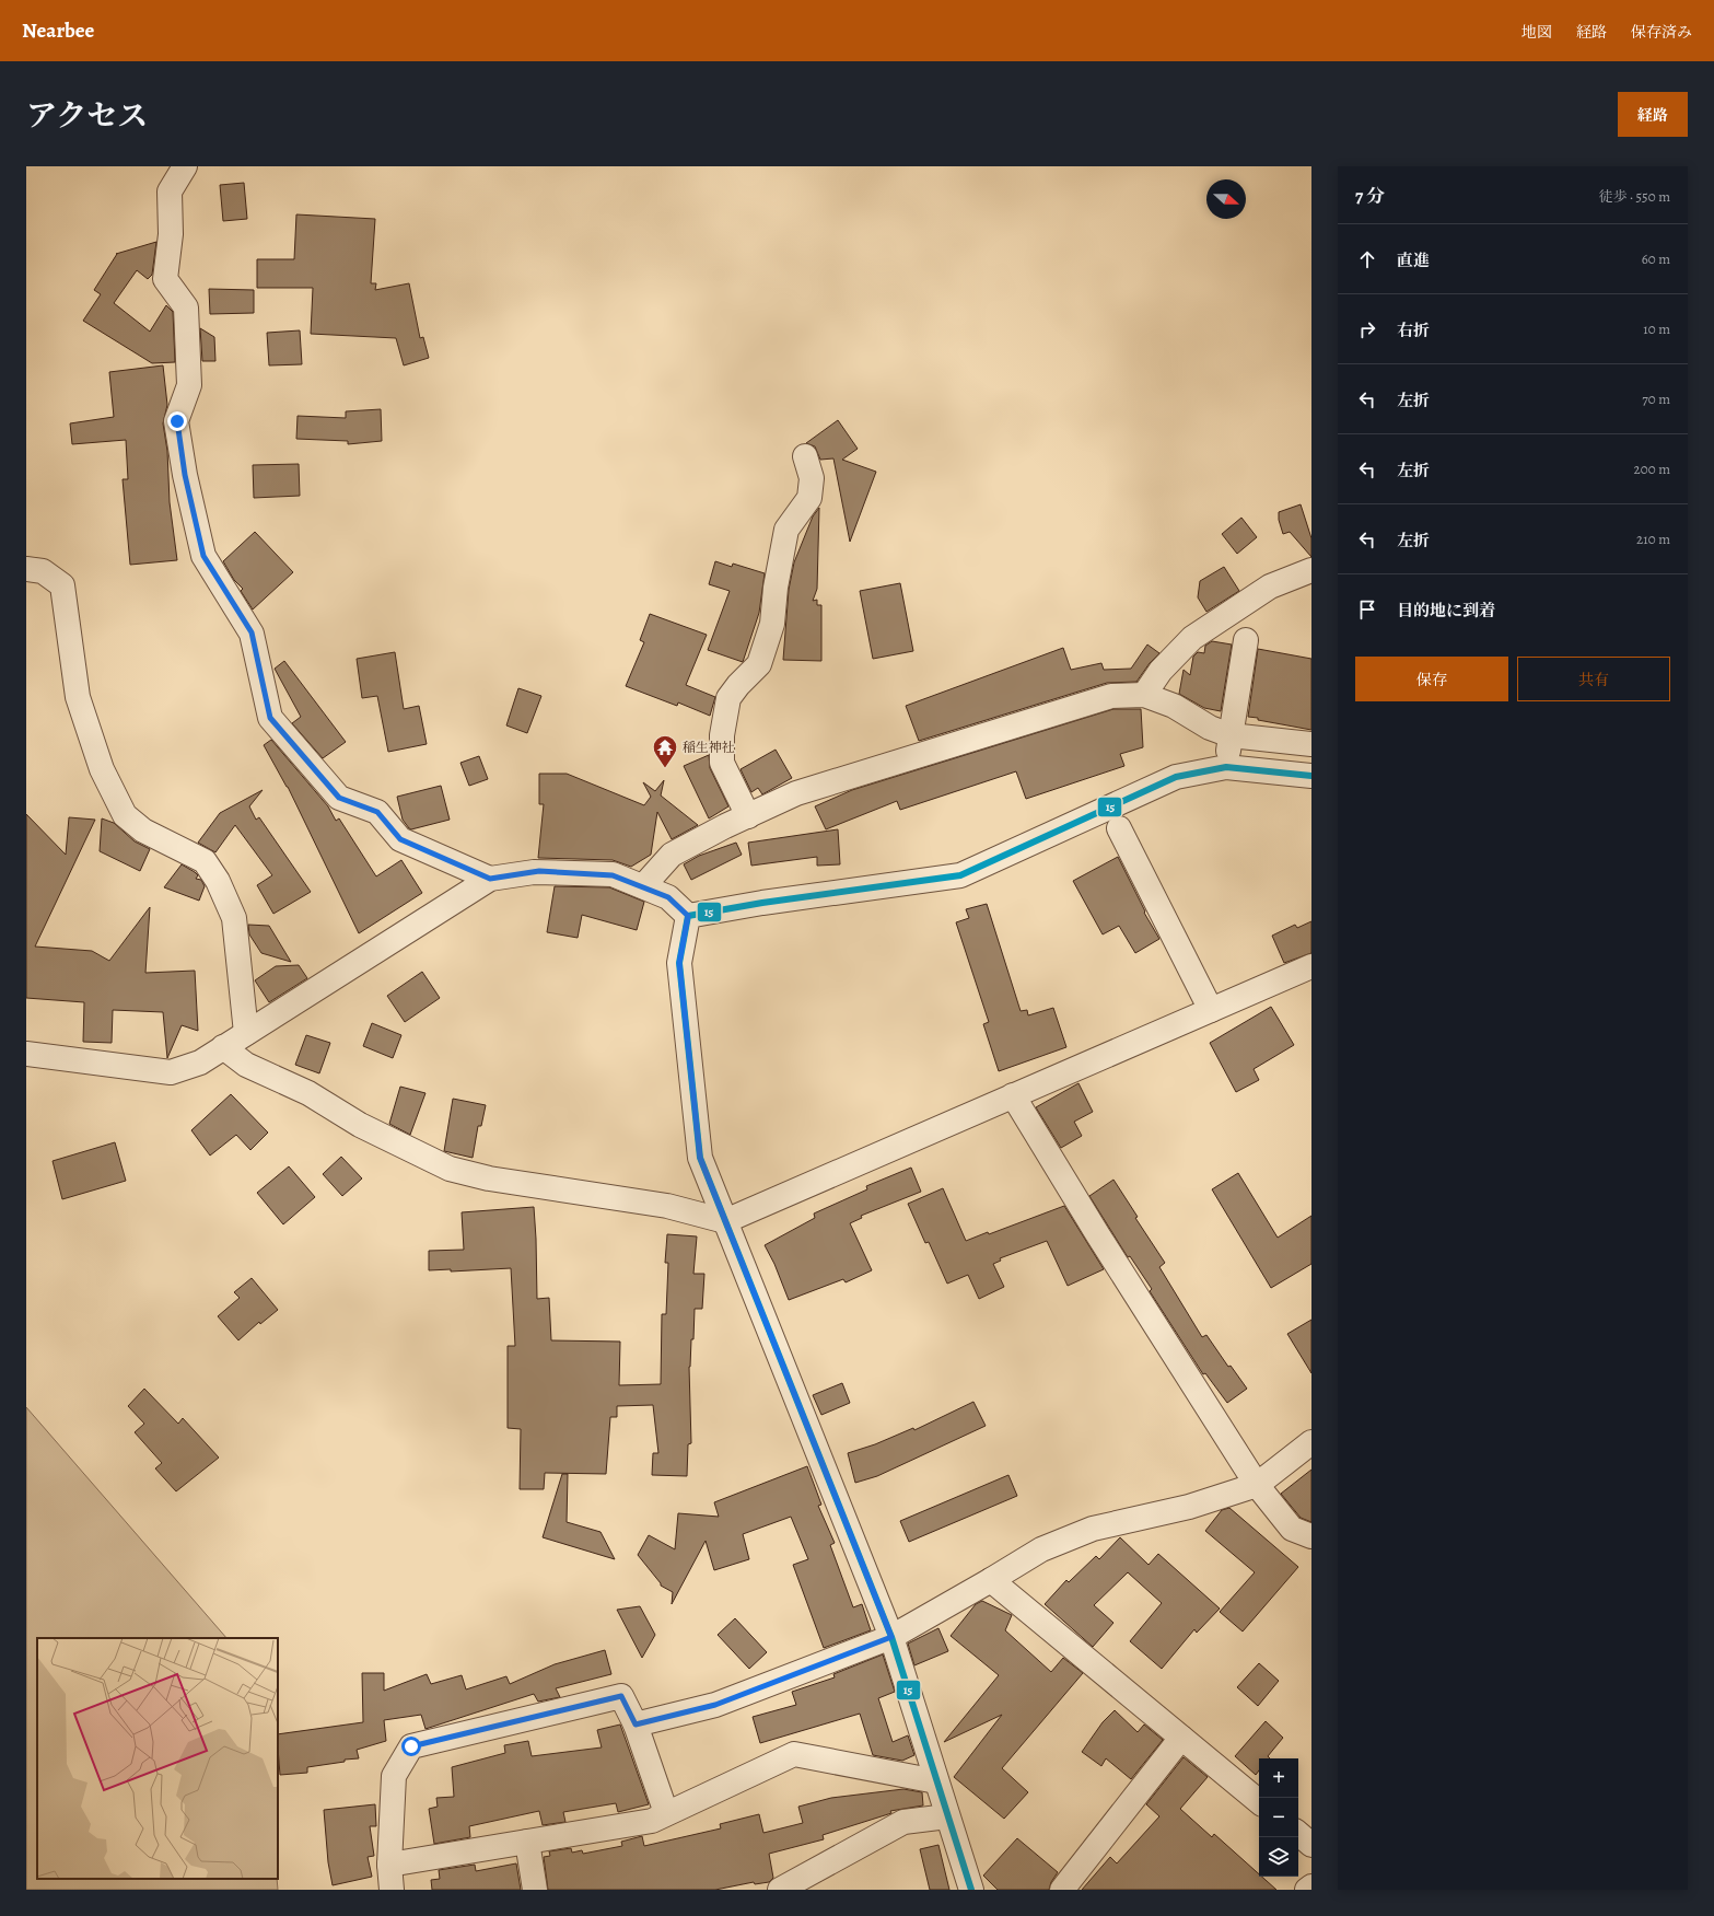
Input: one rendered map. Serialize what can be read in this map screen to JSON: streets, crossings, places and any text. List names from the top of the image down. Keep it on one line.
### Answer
{"places":{"temple":["稲生神社"]},"lines":["transit line 15"],"north":"right","page":{"header":"Nearbee","nav":["地図","経路","保存済み"],"title":"アクセス","buttons":["経路",["保存","共有"]],"heading":["7 分","徒歩 · 550 m"],"list":[["直進","60 m"],["右折","10 m"],["左折","70 m"],["左折","200 m"],["左折","210 m"],"目的地に到着"],"map_buttons":["+","−"]}}
